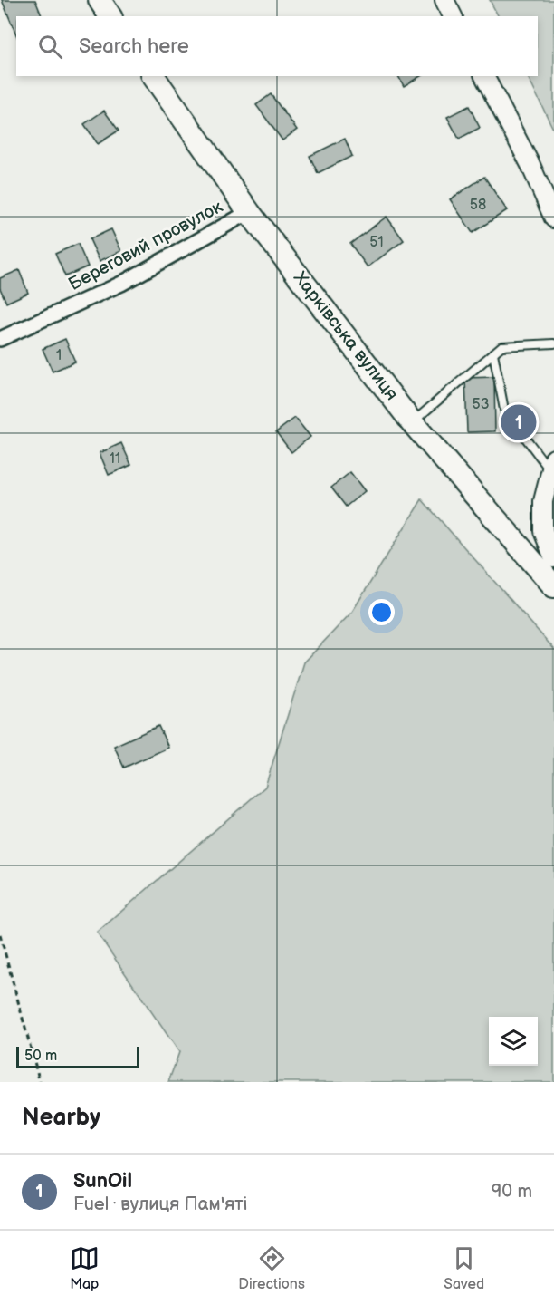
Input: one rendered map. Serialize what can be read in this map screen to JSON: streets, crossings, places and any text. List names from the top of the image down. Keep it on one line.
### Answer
{"streets":{"main road":["Харківська вулиця"],"street":["Береговий провулок"]},"crossings":[["Береговий провулок","Харківська вулиця"]],"house_numbers":["58","51","1","53","11"],"scale_bar":"50 m","page":{"search":"Search here","pins":"1","scale":"50 m","heading":"Nearby","list":[{"mark":"1","name":"SunOil","note":"Fuel · вулиця Пам'яті","value":"90 m"}],"nav":["Map","Directions","Saved"]}}
